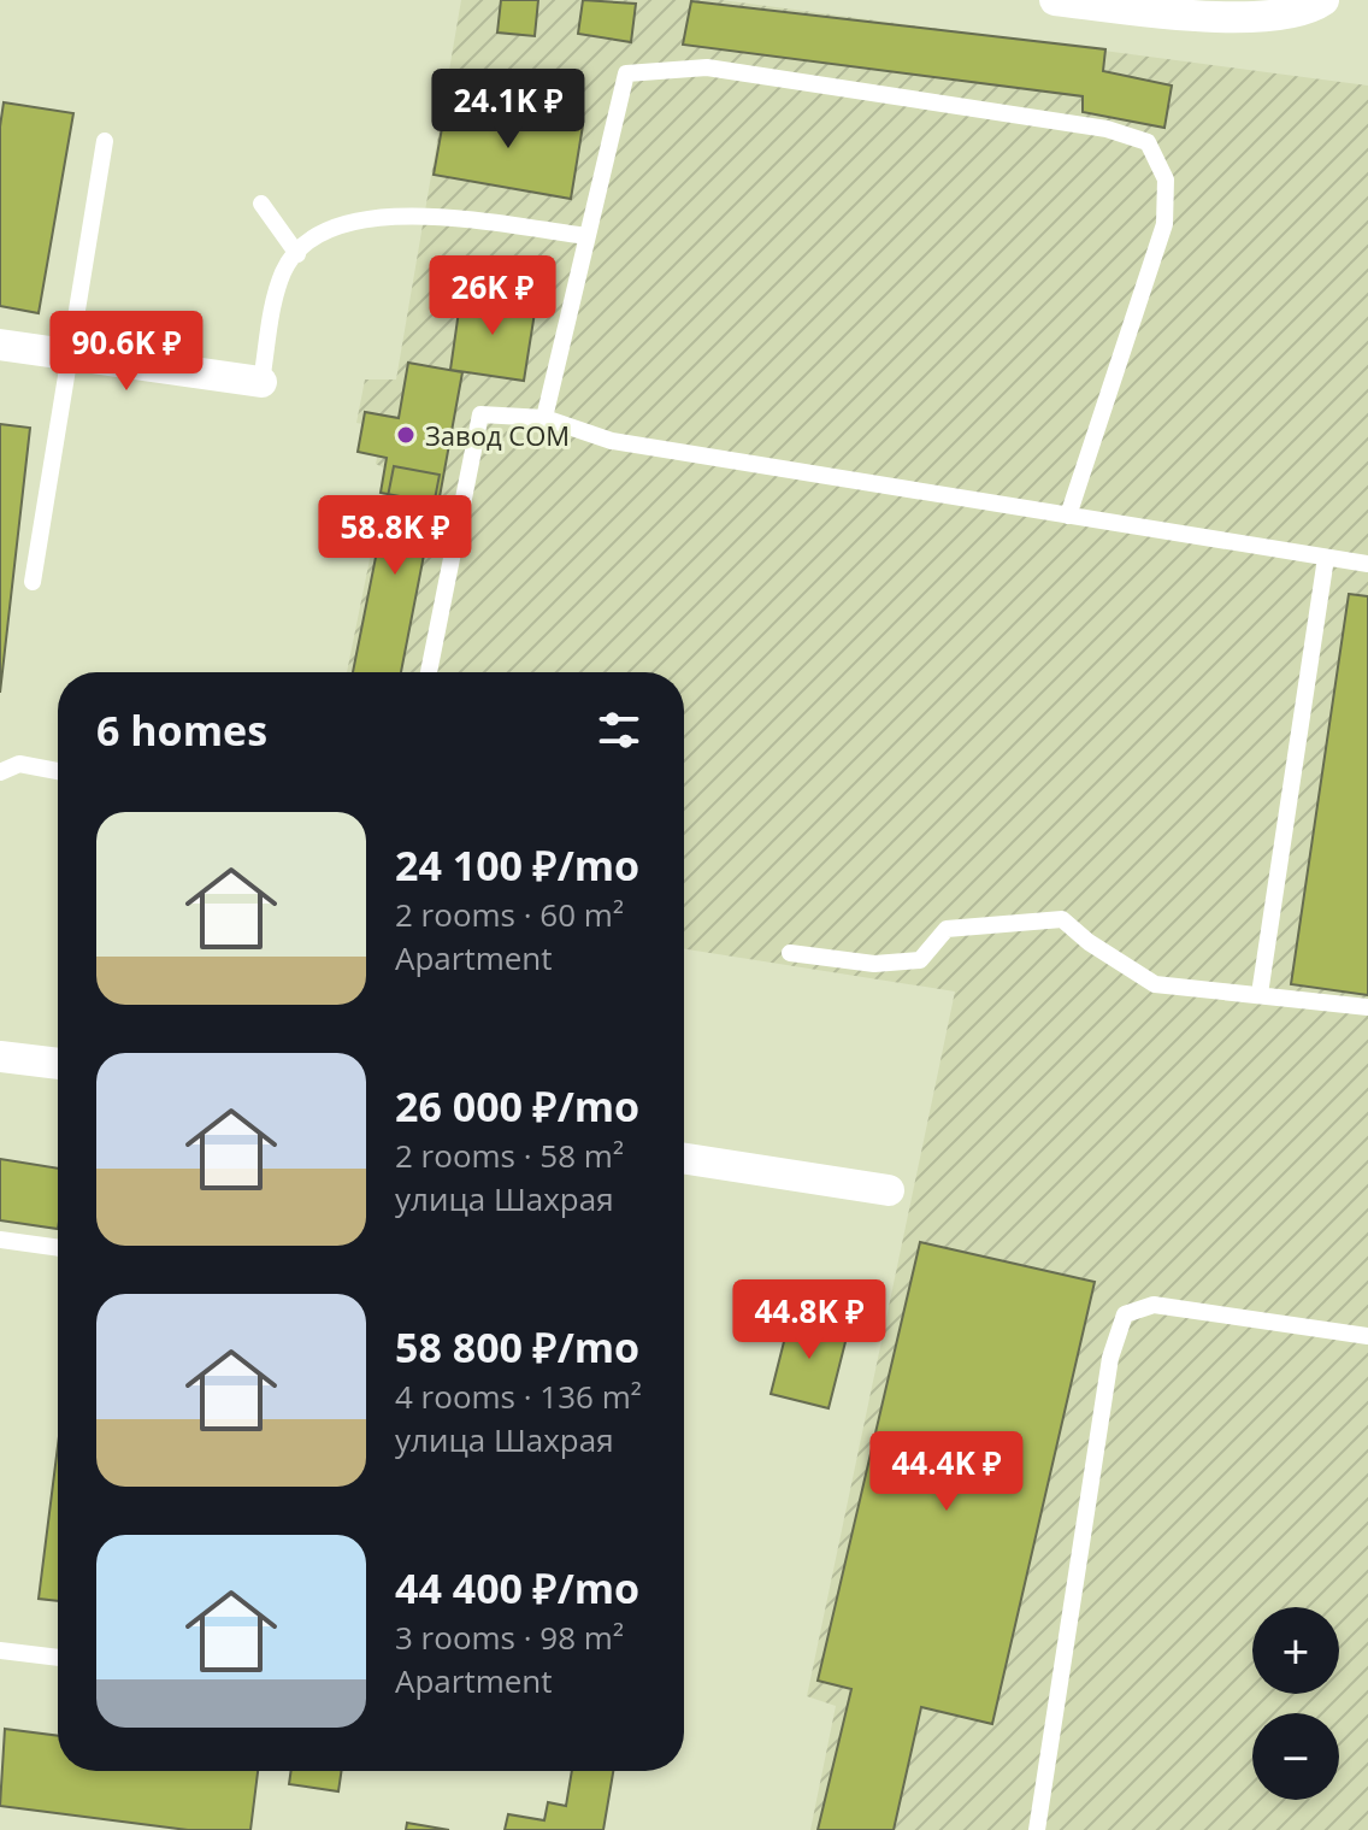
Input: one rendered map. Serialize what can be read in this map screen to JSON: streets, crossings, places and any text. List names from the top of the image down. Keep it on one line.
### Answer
{"places":["Завод СОМ"],"page":{"price":["24.1K ₽","26K ₽","90.6K ₽","58.8K ₽","44.8K ₽","44.4K ₽"],"heading":"6 homes","list":[{"name":"24 100 ₽/mo","note":"2 rooms · 60 m² · Apartment"},{"name":"26 000 ₽/mo","note":"2 rooms · 58 m² · улица Шахрая"},{"name":"58 800 ₽/mo","note":"4 rooms · 136 m² · улица Шахрая"},{"name":"44 400 ₽/mo","note":"3 rooms · 98 m² · Apartment"}],"map_buttons":["+","−"]}}
